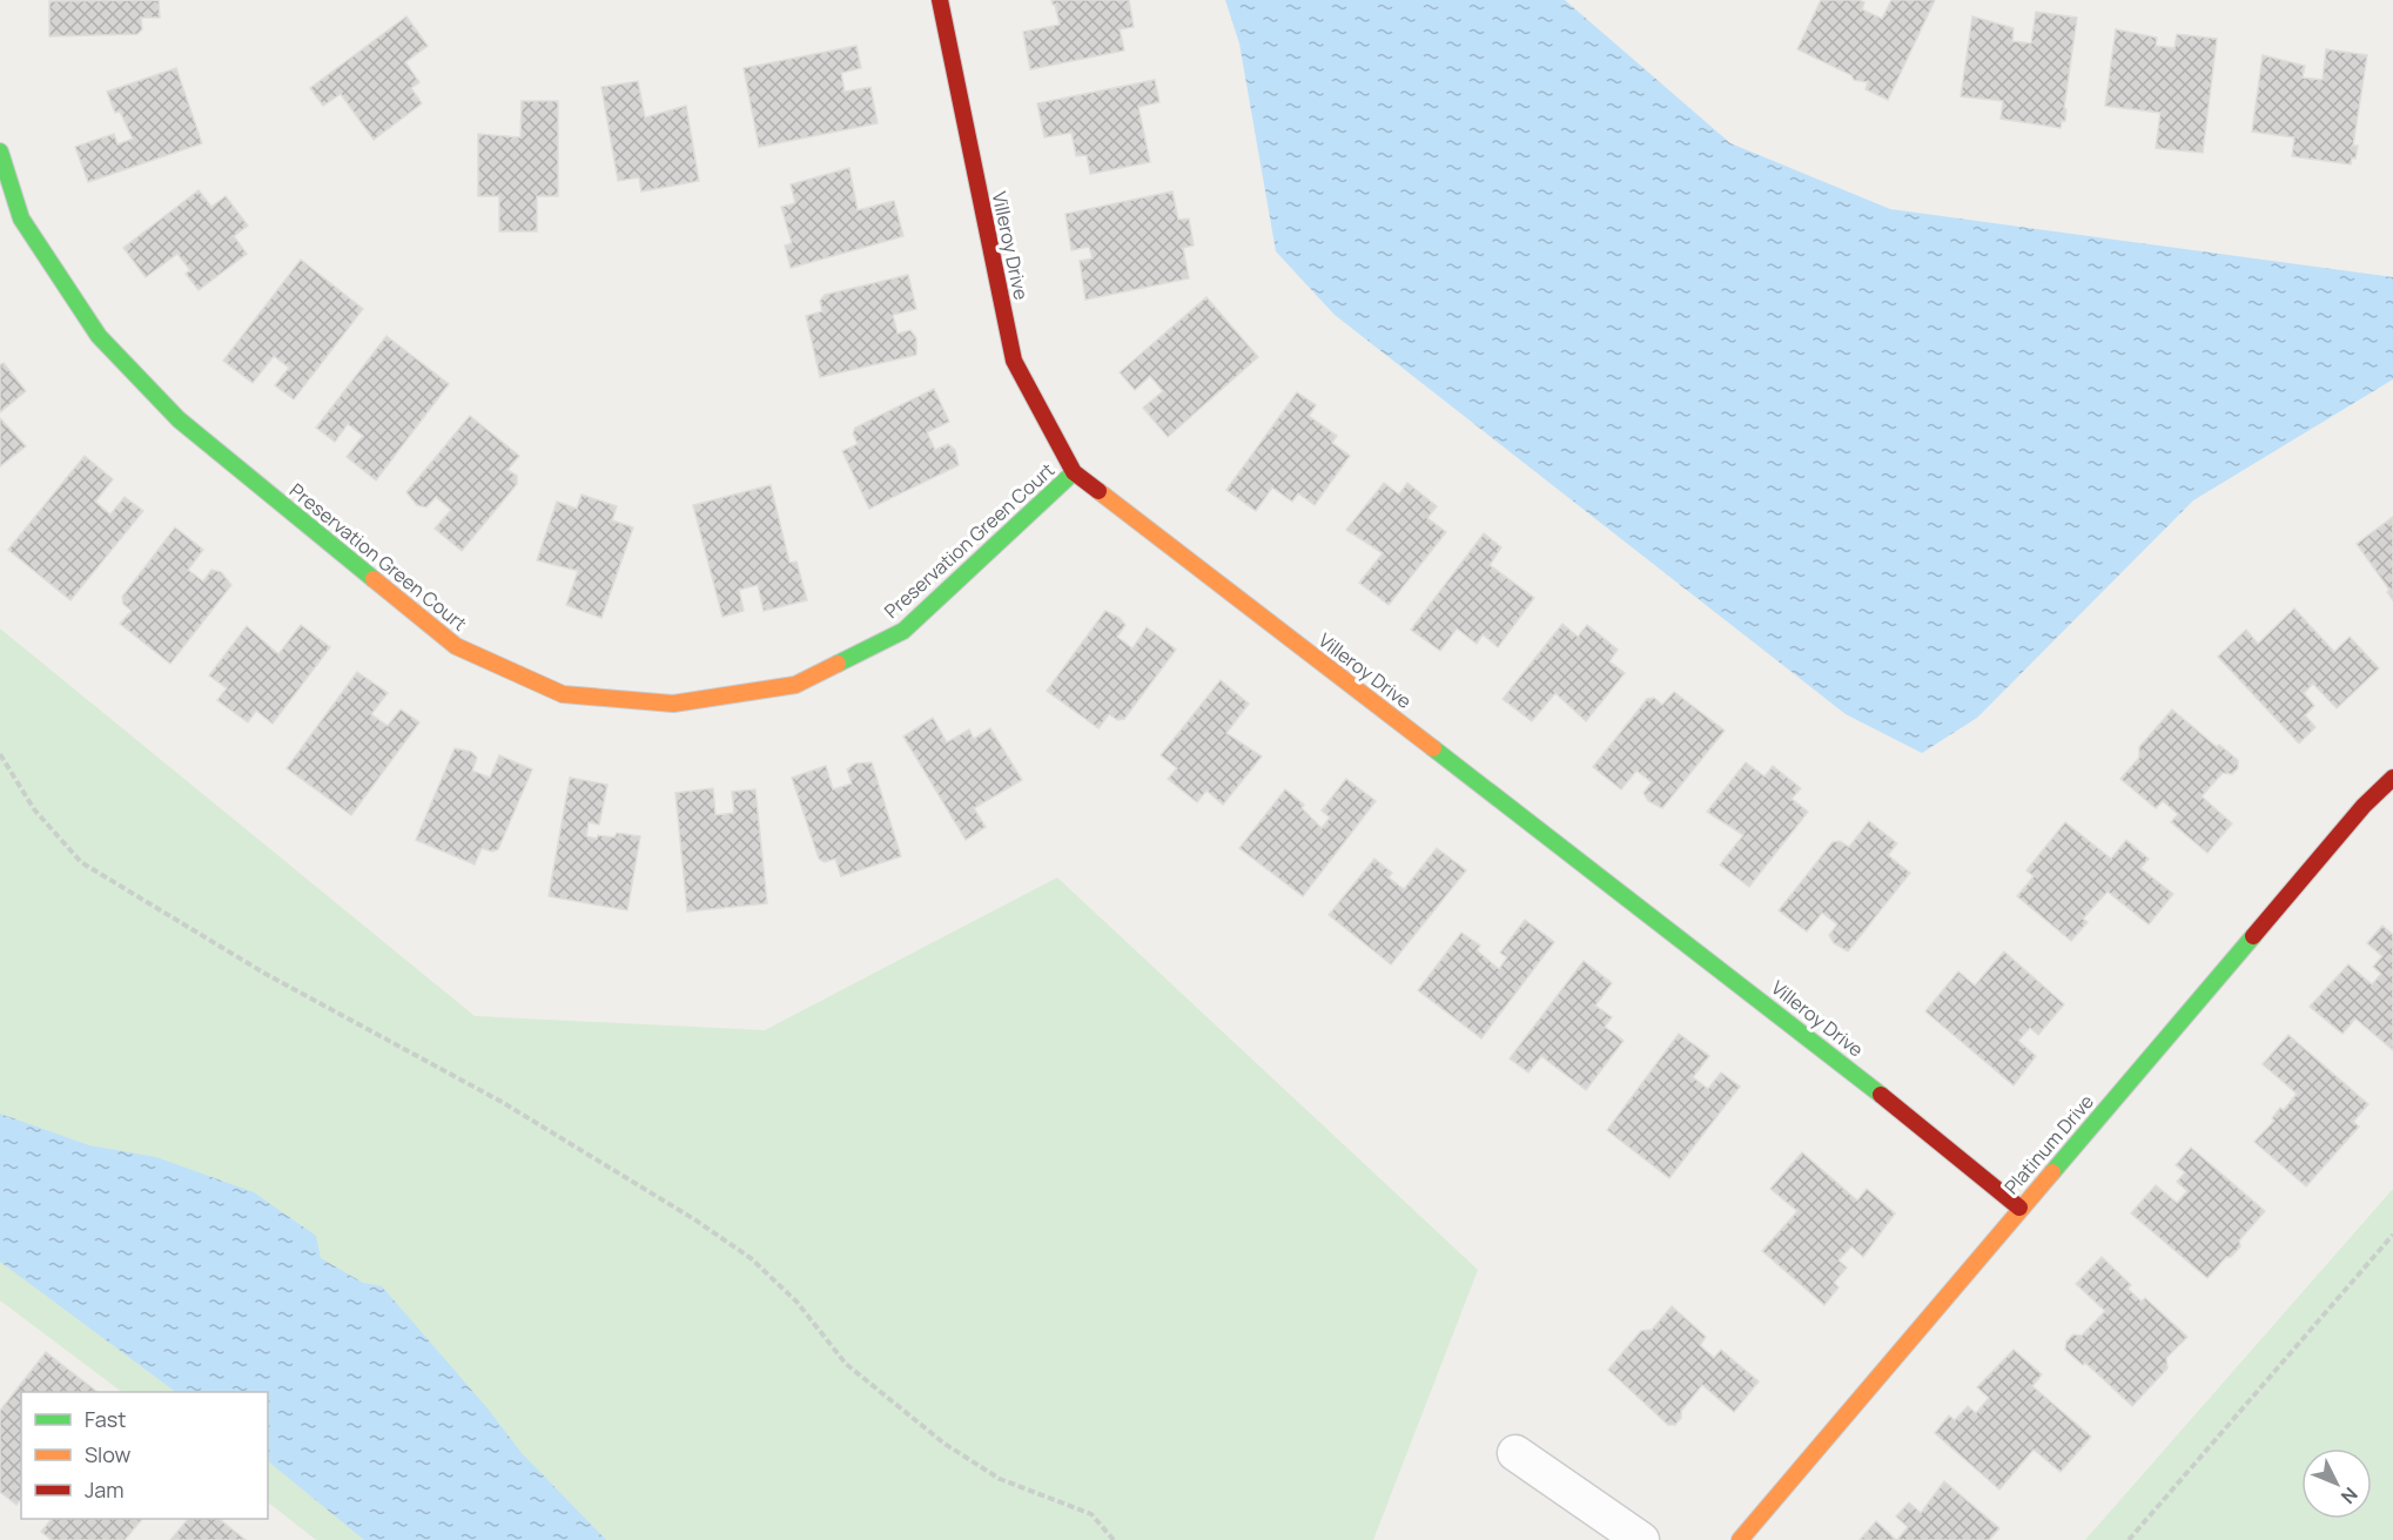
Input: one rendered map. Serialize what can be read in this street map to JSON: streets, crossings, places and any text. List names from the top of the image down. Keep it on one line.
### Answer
{"streets":{"street":["Villeroy Drive","Preservation Green Court","Platinum Drive"]},"crossings":[["Villeroy Drive","Preservation Green Court"],["Villeroy Drive","Platinum Drive"]],"legend":["Fast","Slow","Jam"],"north":"bottom right"}
